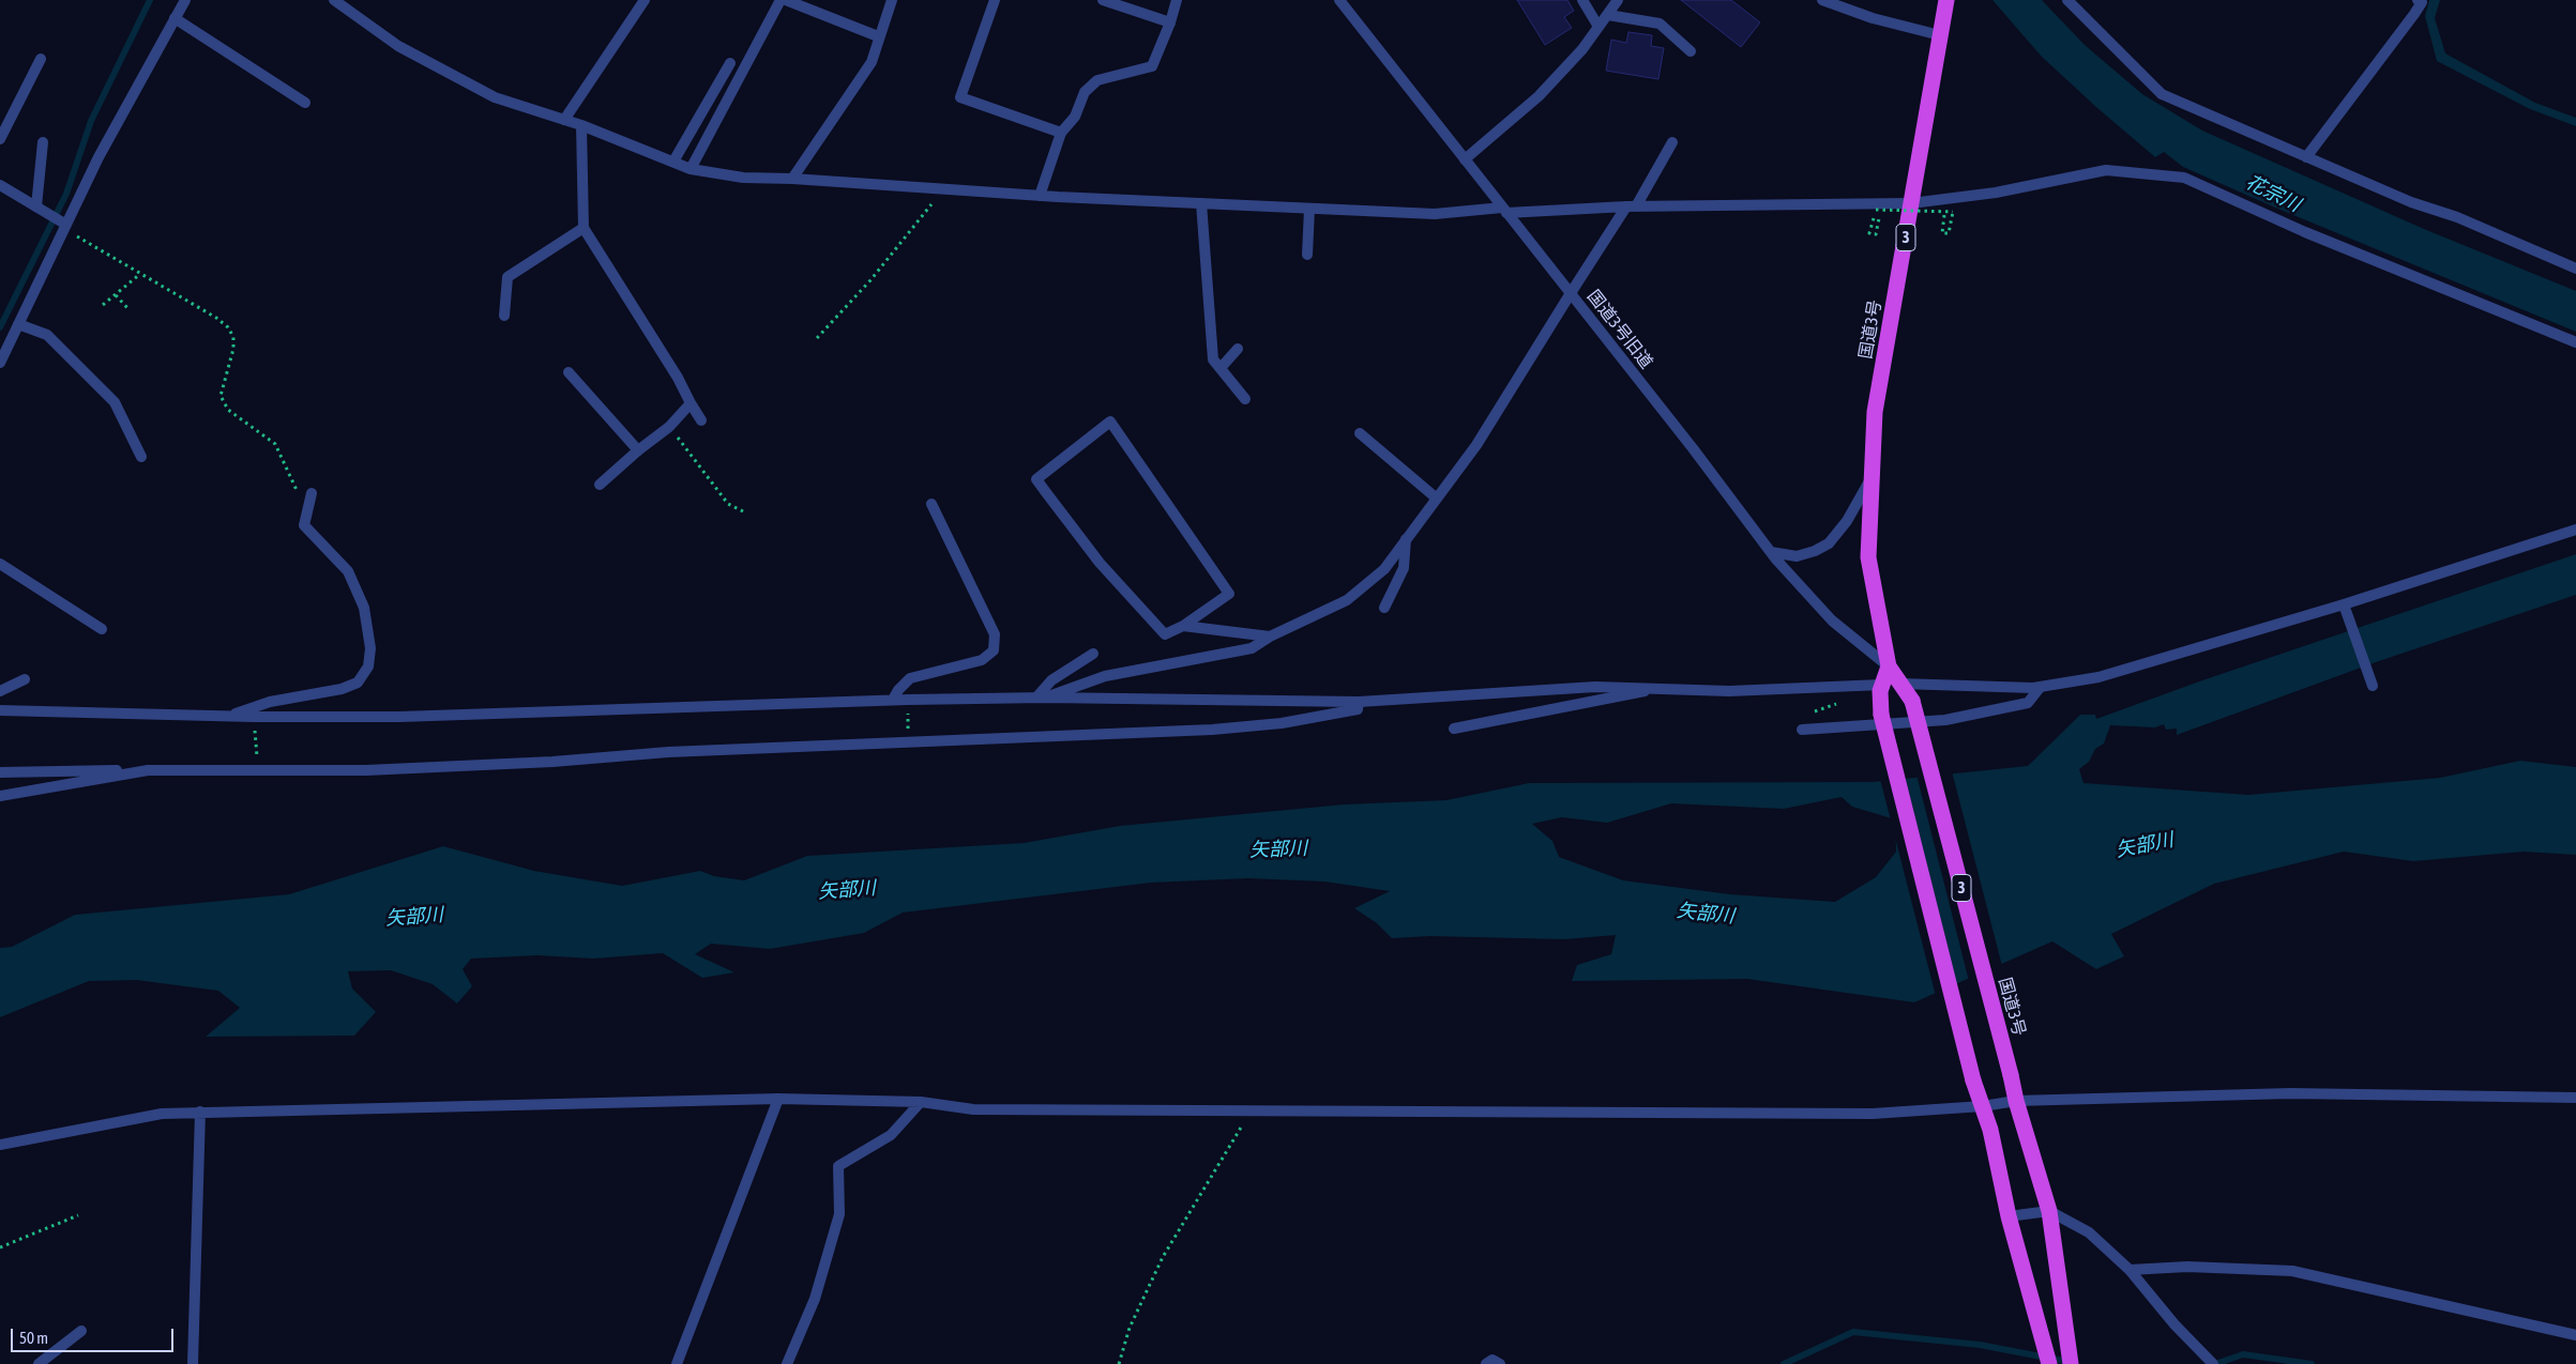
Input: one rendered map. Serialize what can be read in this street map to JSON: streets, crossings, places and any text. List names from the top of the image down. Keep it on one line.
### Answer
{"streets":{"highway":["3","国道3号"],"street":["国道3号旧道"]},"crossings":[["国道3号旧道","国道3号"]],"water":["花宗川","矢部川"],"scale_bar":"50 m"}
